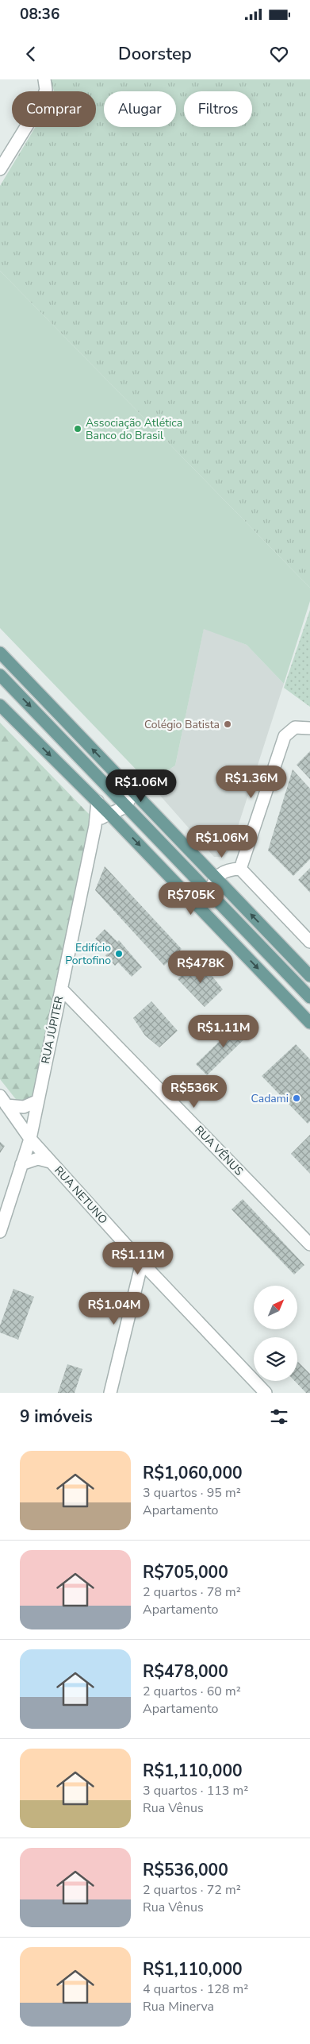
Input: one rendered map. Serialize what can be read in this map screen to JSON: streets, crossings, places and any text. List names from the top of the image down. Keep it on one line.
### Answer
{"streets":{"street":["RUA JÚPITER","RUA VÊNUS","RUA NETUNO"]},"crossings":[["RUA JÚPITER","RUA VÊNUS"],["RUA JÚPITER","RUA NETUNO"]],"places":["Associação Atlética Banco do Brasil","Colégio Batista","Edifício Portofino","Cadami"],"north":"top right","page":{"status":"08:36","header":"Doorstep","chip":["Comprar","Alugar","Filtros"],"price":["R$1.36M","R$1.06M","R$1.06M","R$705K","R$478K","R$1.11M","R$536K","R$1.11M","R$1.04M"],"heading":"9 imóveis","list":[{"name":"R$1,060,000","note":"3 quartos · 95 m² · Apartamento"},{"name":"R$705,000","note":"2 quartos · 78 m² · Apartamento"},{"name":"R$478,000","note":"2 quartos · 60 m² · Apartamento"},{"name":"R$1,110,000","note":"3 quartos · 113 m² · Rua Vênus"},{"name":"R$536,000","note":"2 quartos · 72 m² · Rua Vênus"},{"name":"R$1,110,000","note":"4 quartos · 128 m² · Rua Minerva"}]}}
